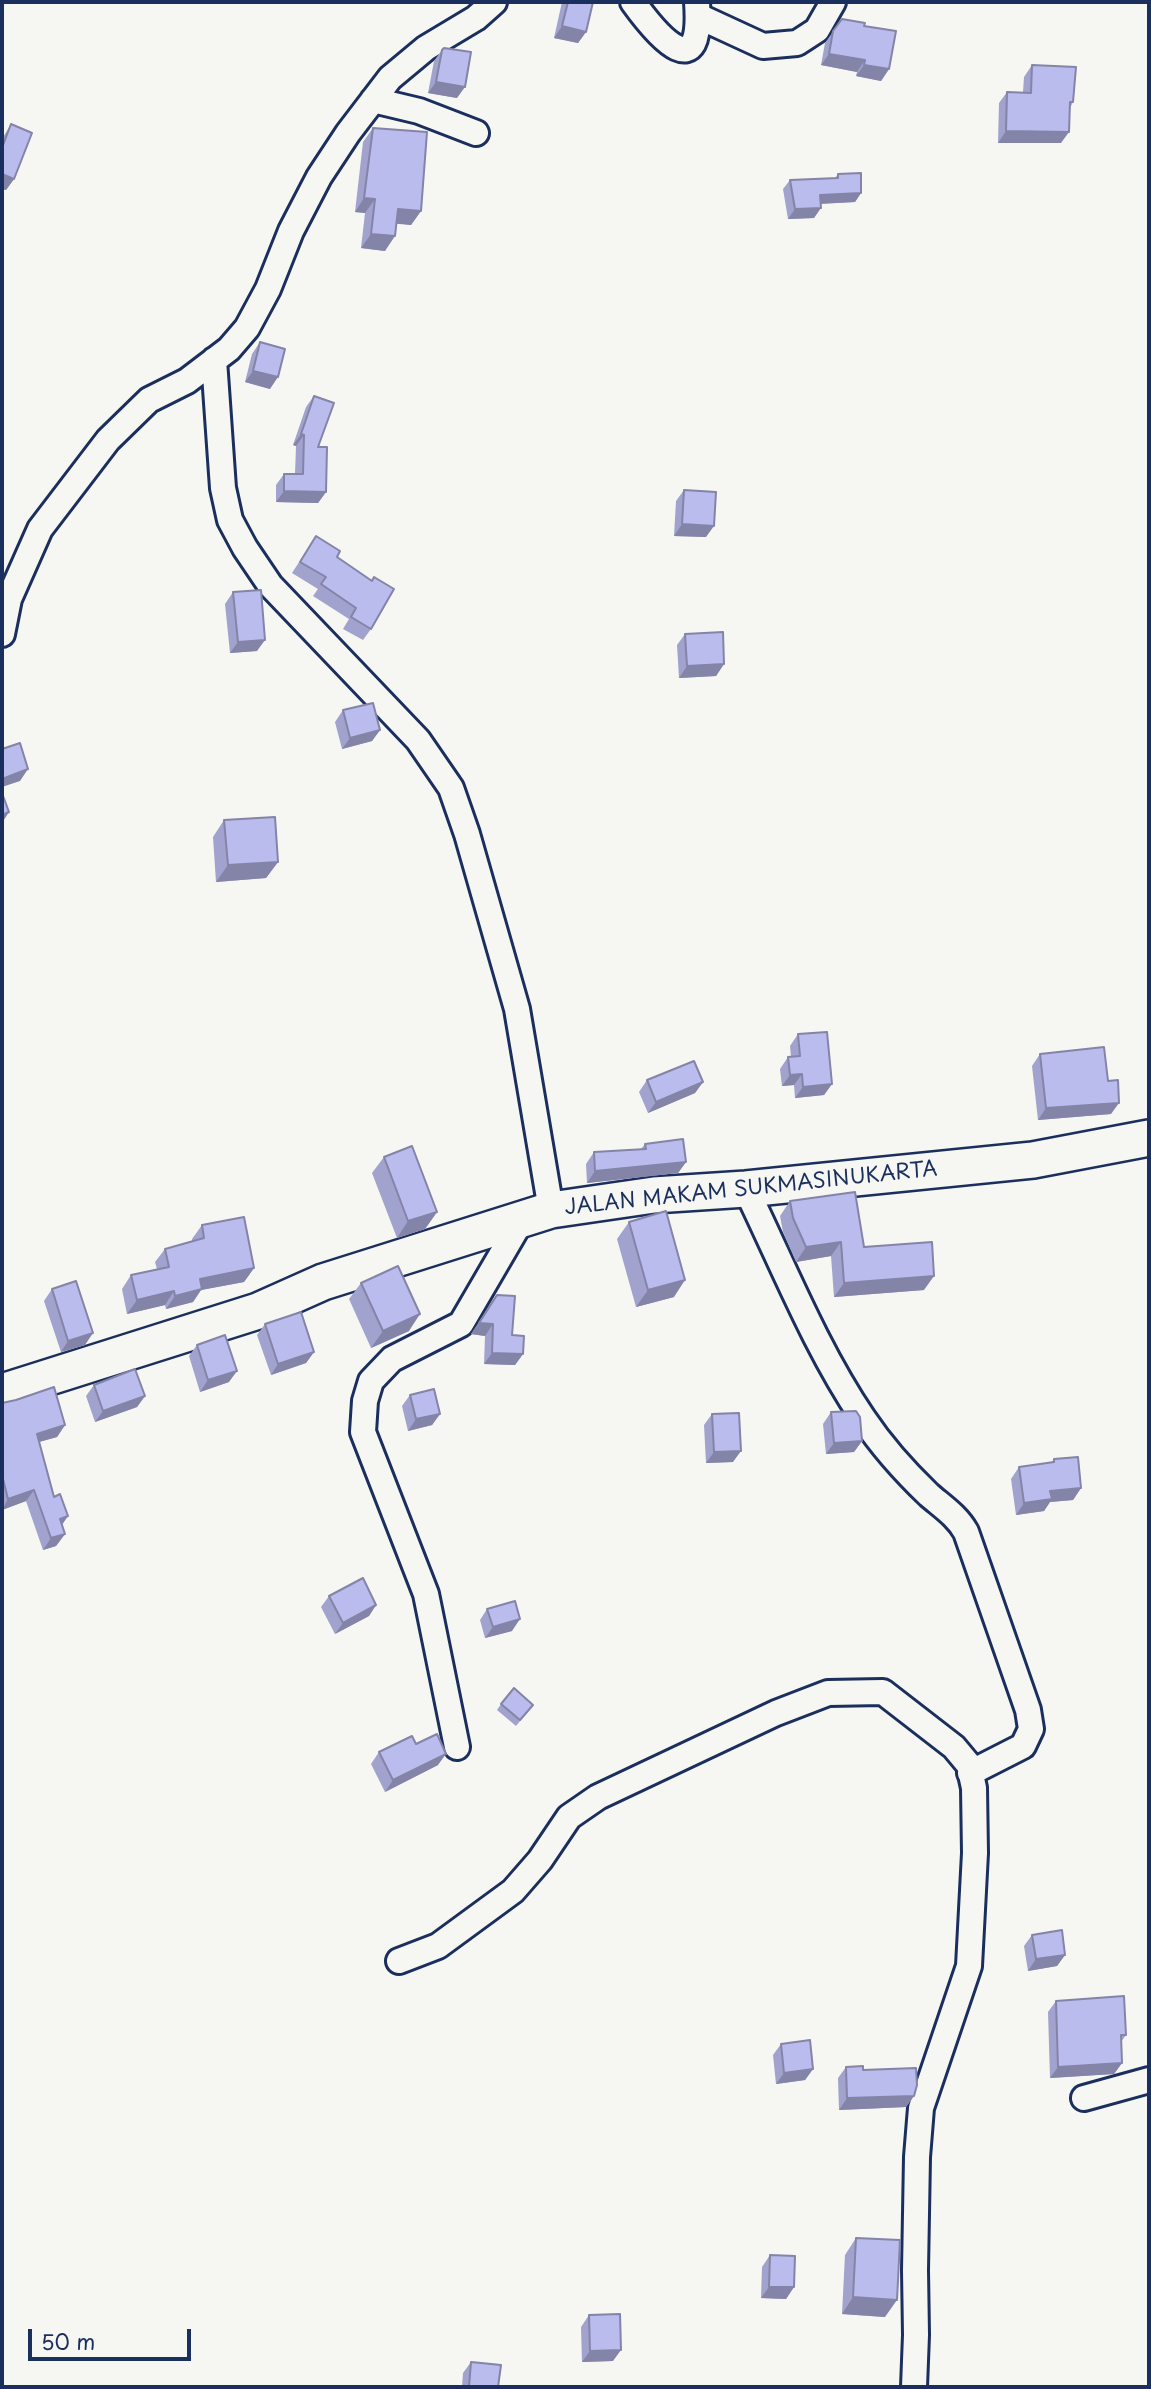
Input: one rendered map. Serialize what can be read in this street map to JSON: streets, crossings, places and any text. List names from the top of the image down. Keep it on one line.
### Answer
{"streets":{"street":["JALAN MAKAM SUKMASINUKARTA"]},"scale_bar":"50 m"}
